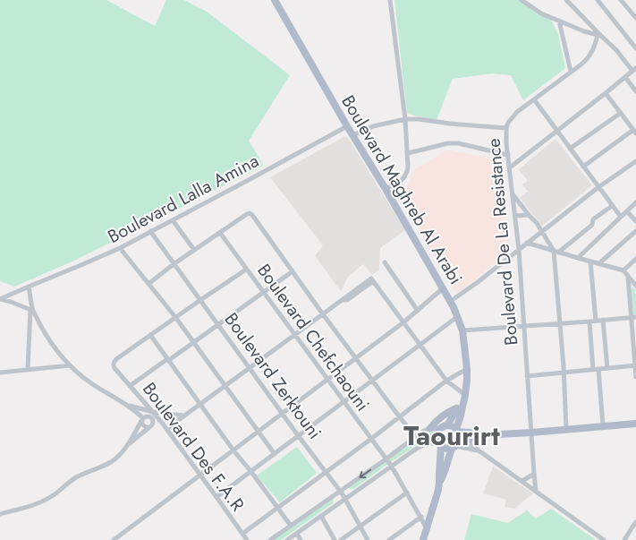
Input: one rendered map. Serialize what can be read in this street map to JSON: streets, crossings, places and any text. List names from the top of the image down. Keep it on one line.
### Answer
{"streets":{"main road":["Boulevard Maghreb Al Arabi"],"street":["Boulevard Lalla Amina","Boulevard De La Resistance","Boulevard Chefchaouni","Boulevard Zerktouni","Boulevard Des F.A.R"]},"crossings":[["Boulevard Maghreb Al Arabi","Boulevard Lalla Amina"],["Boulevard Maghreb Al Arabi","Boulevard Chefchaouni"],["Boulevard Lalla Amina","Boulevard Zerktouni"]],"districts":["Taourirt"]}
